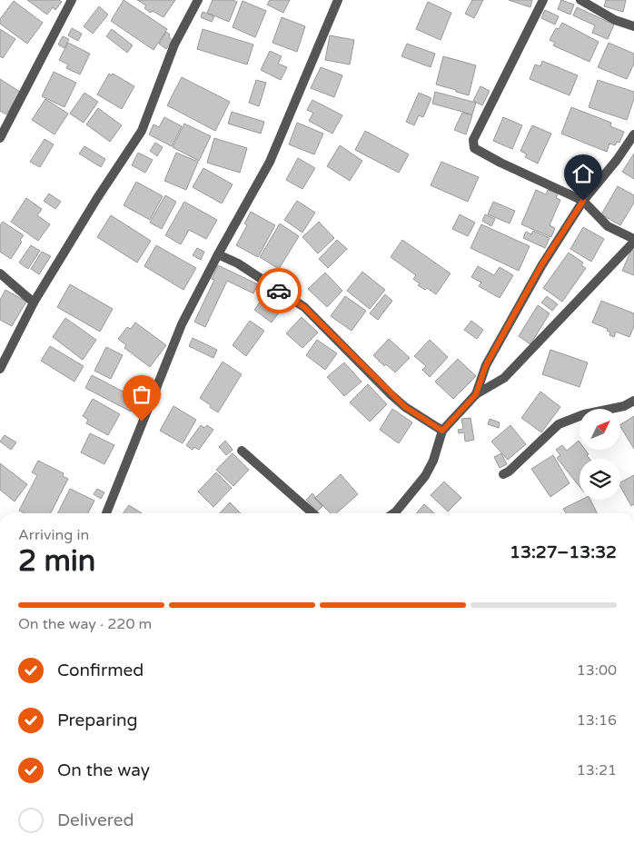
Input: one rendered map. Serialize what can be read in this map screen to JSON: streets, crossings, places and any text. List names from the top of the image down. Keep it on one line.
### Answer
{"north":"top right","page":{"heading":["2 min","Arriving in","13:27–13:32"],"bar":"On the way · 220 m","list":[["Confirmed","13:00"],["Preparing","13:16"],["On the way","13:21"],"Delivered"]}}
